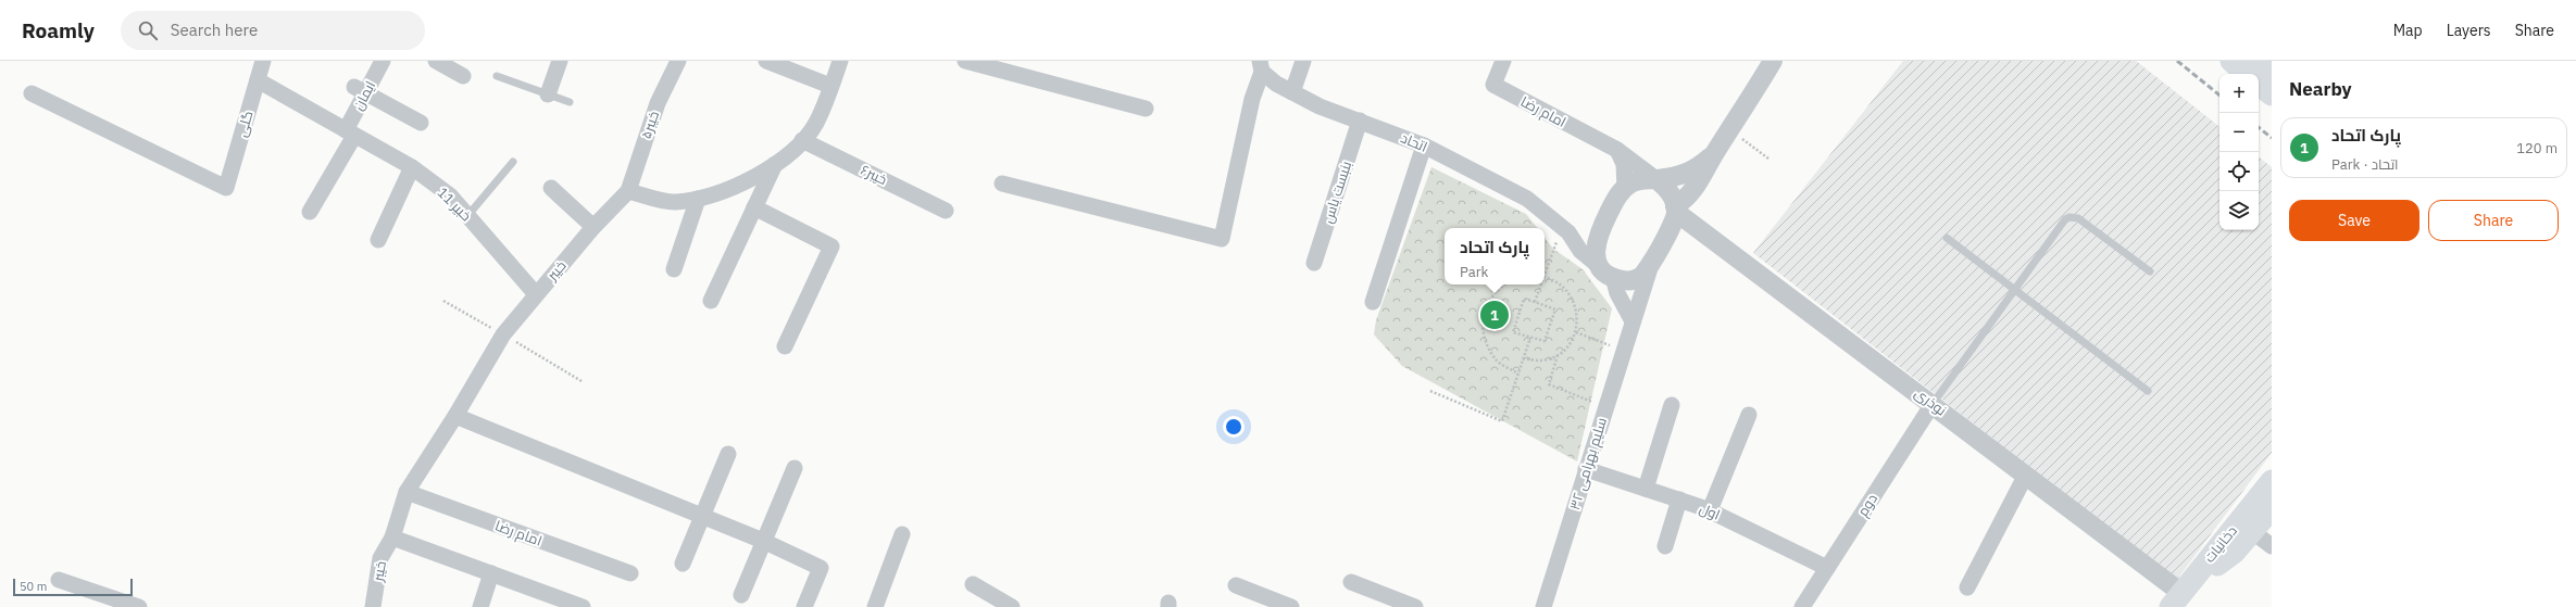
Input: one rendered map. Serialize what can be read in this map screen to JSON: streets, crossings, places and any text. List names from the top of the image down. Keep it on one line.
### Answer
{"streets":{"main road":["دخانیات"],"street":["ایمان","امام رضا","گلی","خیبر۵","اتحاد","خیبر۶","بنبست یاس","خبیر 11","خیبر","نوذری","سلیم بهرامی ۳۲","دوم","اول"]},"crossings":[["ایمان","خبیر 11"],["امام رضا","اتحاد"],["امام رضا","خیبر"],["امام رضا","نوذری"],["امام رضا","سلیم بهرامی ۳۲"],["گلی","خبیر 11"],["خیبر۵","خیبر"],["اتحاد","بنبست یاس"],["اتحاد","نوذری"],["اتحاد","سلیم بهرامی ۳۲"],["خبیر 11","خیبر"],["نوذری","سلیم بهرامی ۳۲"],["نوذری","دوم"],["نوذری","دخانیات"],["سلیم بهرامی ۳۲","اول"],["دوم","اول"]],"scale_bar":"50 m","page":{"header":"Roamly","search":"Search here","nav":["Map","Layers","Share"],"heading":"Nearby","map_buttons":["+","−"],"list":[{"mark":"1","name":"پارک اتحاد","note":"Park · اتحاد","value":"120 m"}],"buttons":["Save","Share"],"popup":["پارک اتحاد","Park"],"pins":"1","scale":"50 m"}}
